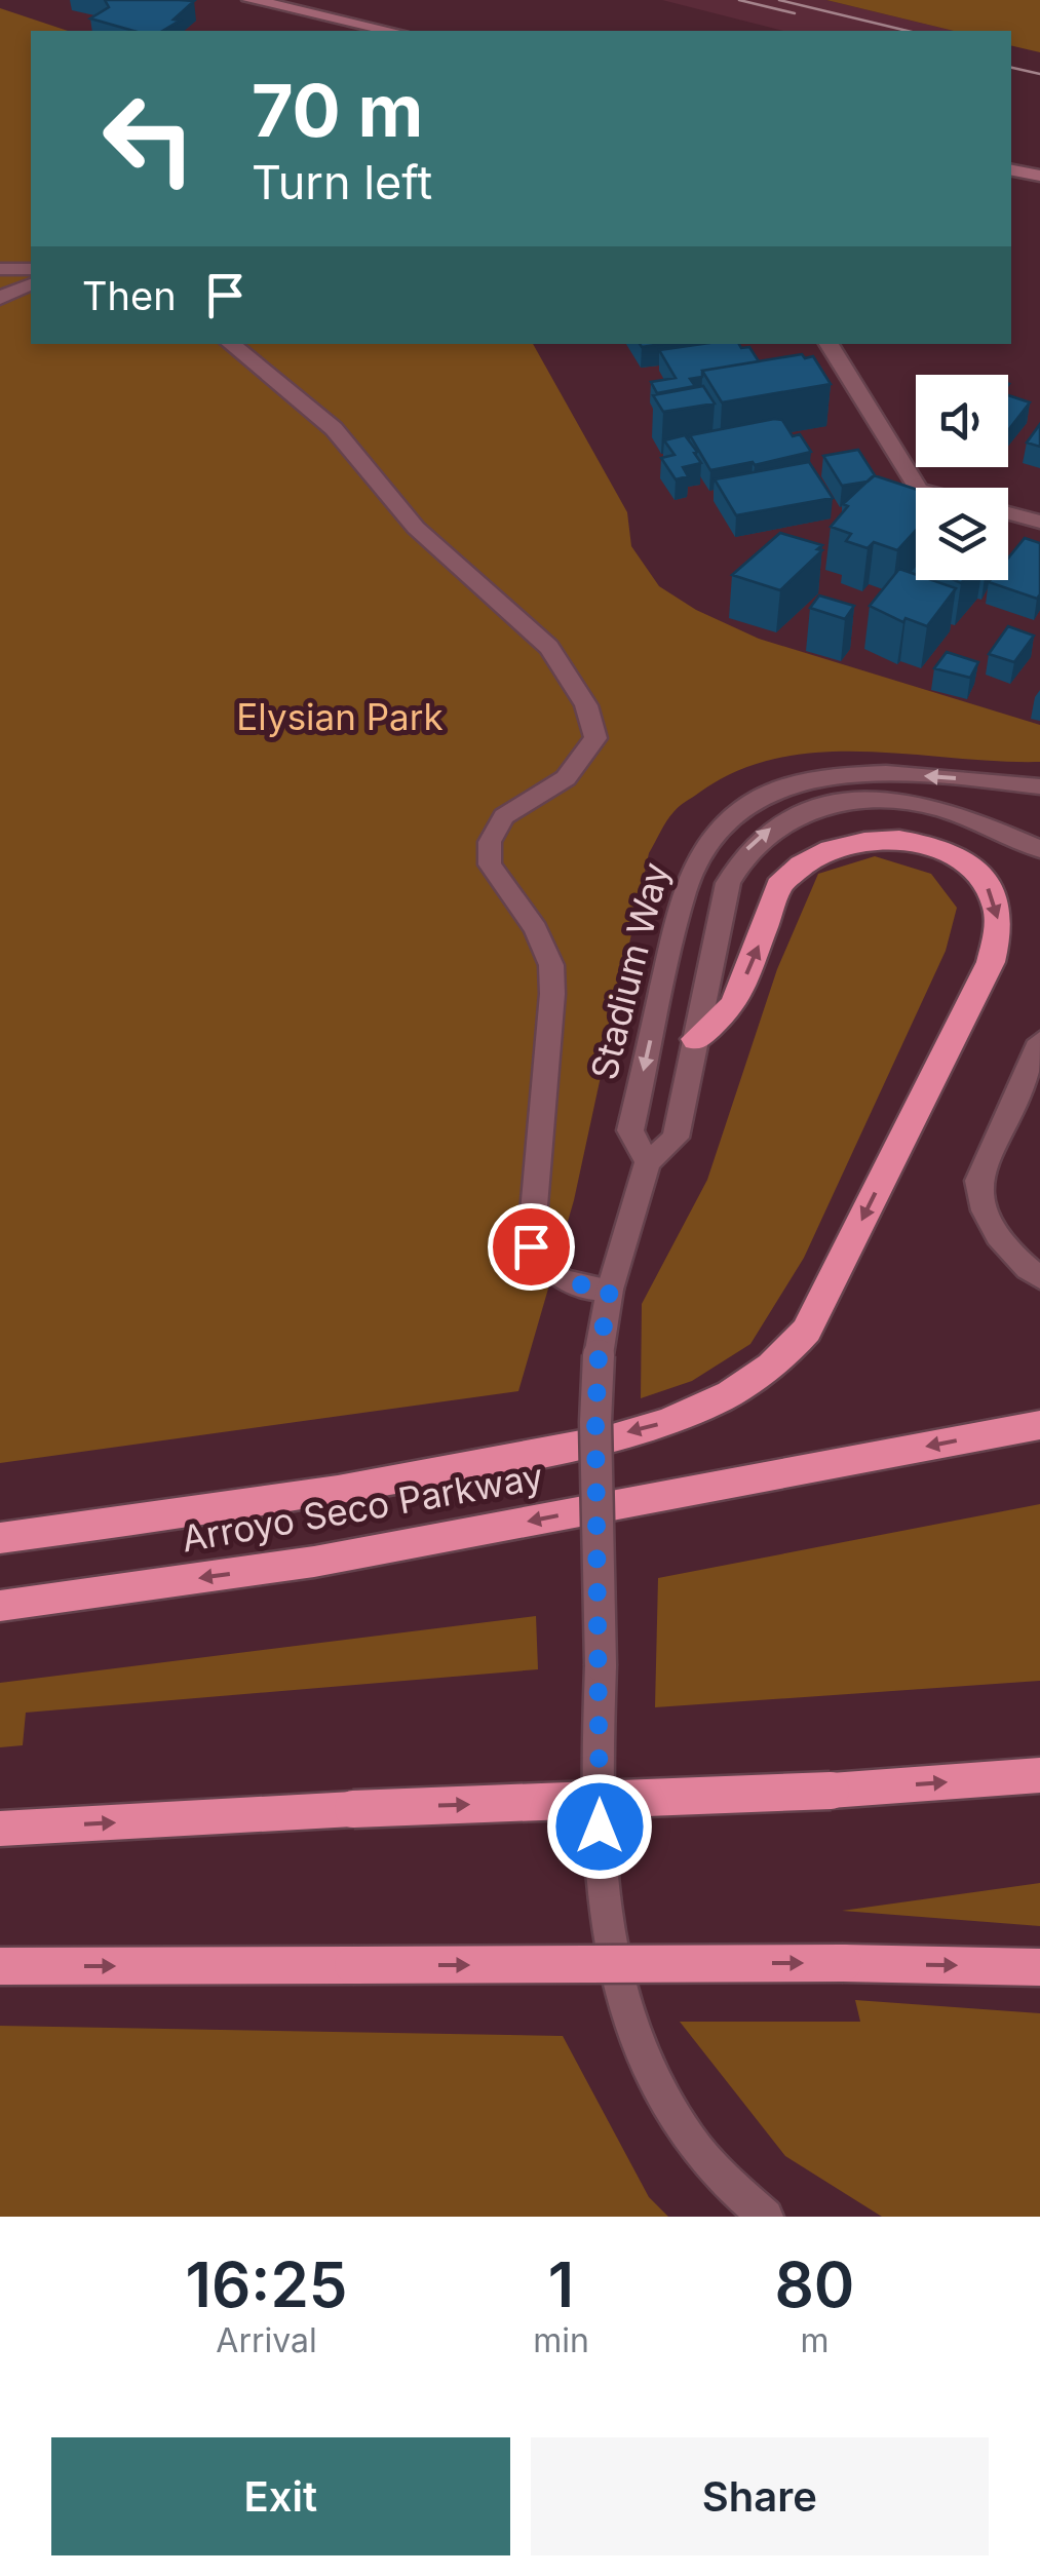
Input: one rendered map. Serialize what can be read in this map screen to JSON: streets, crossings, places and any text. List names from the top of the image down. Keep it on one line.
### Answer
{"streets":{"highway":["Arroyo Seco Parkway"],"street":["Stadium Way"]},"parks":["Elysian Park"],"page":{"turn":["70 m","Turn left"],"then":"Then","eta":["16:25","Arrival","1","min","80","m"],"buttons":["Exit","Share"]}}
